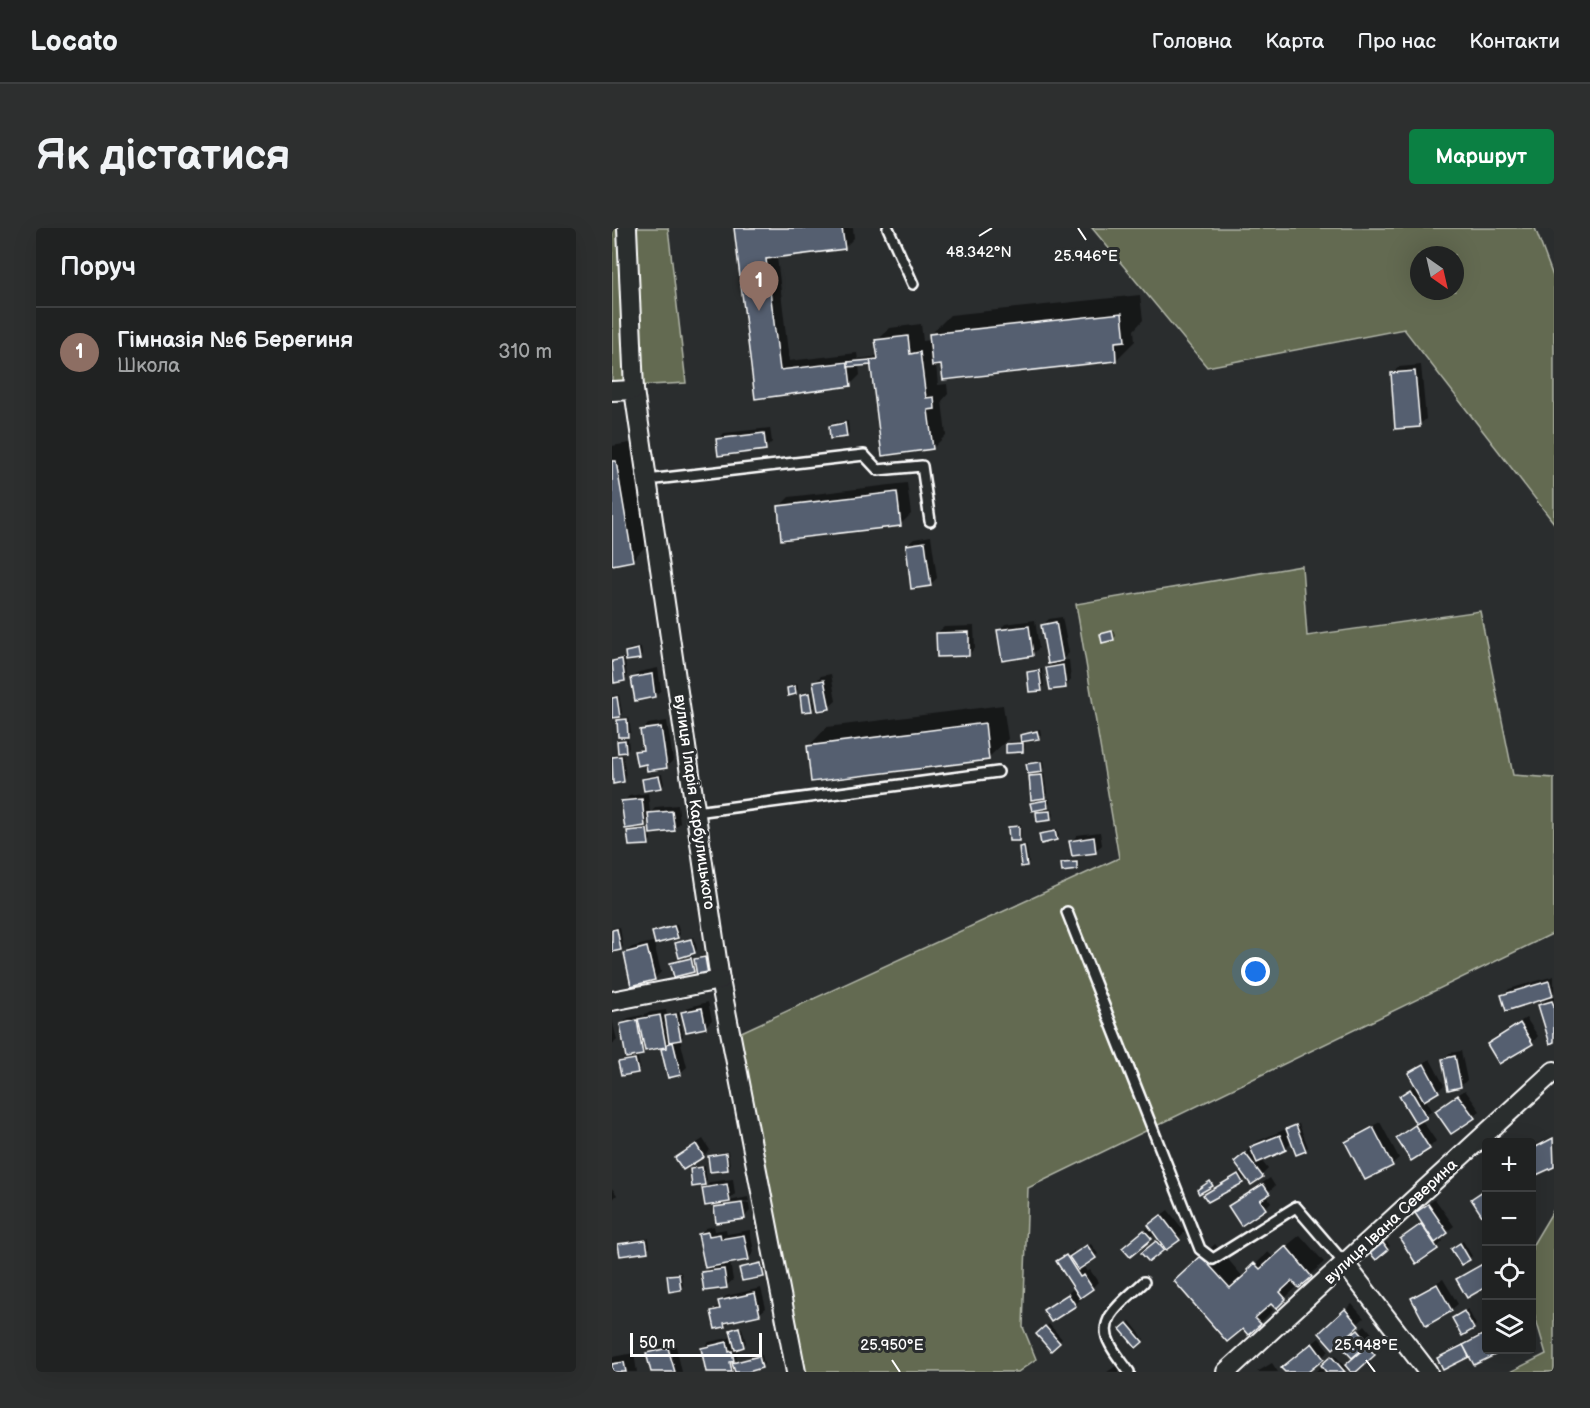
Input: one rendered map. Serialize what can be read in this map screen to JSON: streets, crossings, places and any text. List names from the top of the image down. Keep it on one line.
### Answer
{"streets":{"street":["вулиця Іларія Карбулицького","вулиця Івана Северина"]},"scale_bar":"50 m","north":"bottom right","page":{"header":"Locato","nav":["Головна","Карта","Про нас","Контакти"],"buttons":"Маршрут","title":"Як дістатися","heading":"Поруч","pins":"1","list":[{"mark":"1","name":"Гімназія №6 Берегиня","note":"Школа","value":"310 m"}],"map_buttons":["+","−"],"scale":"50 m"},"coordinates":["48.342°N","25.946°E","25.950°E","25.948°E"]}
